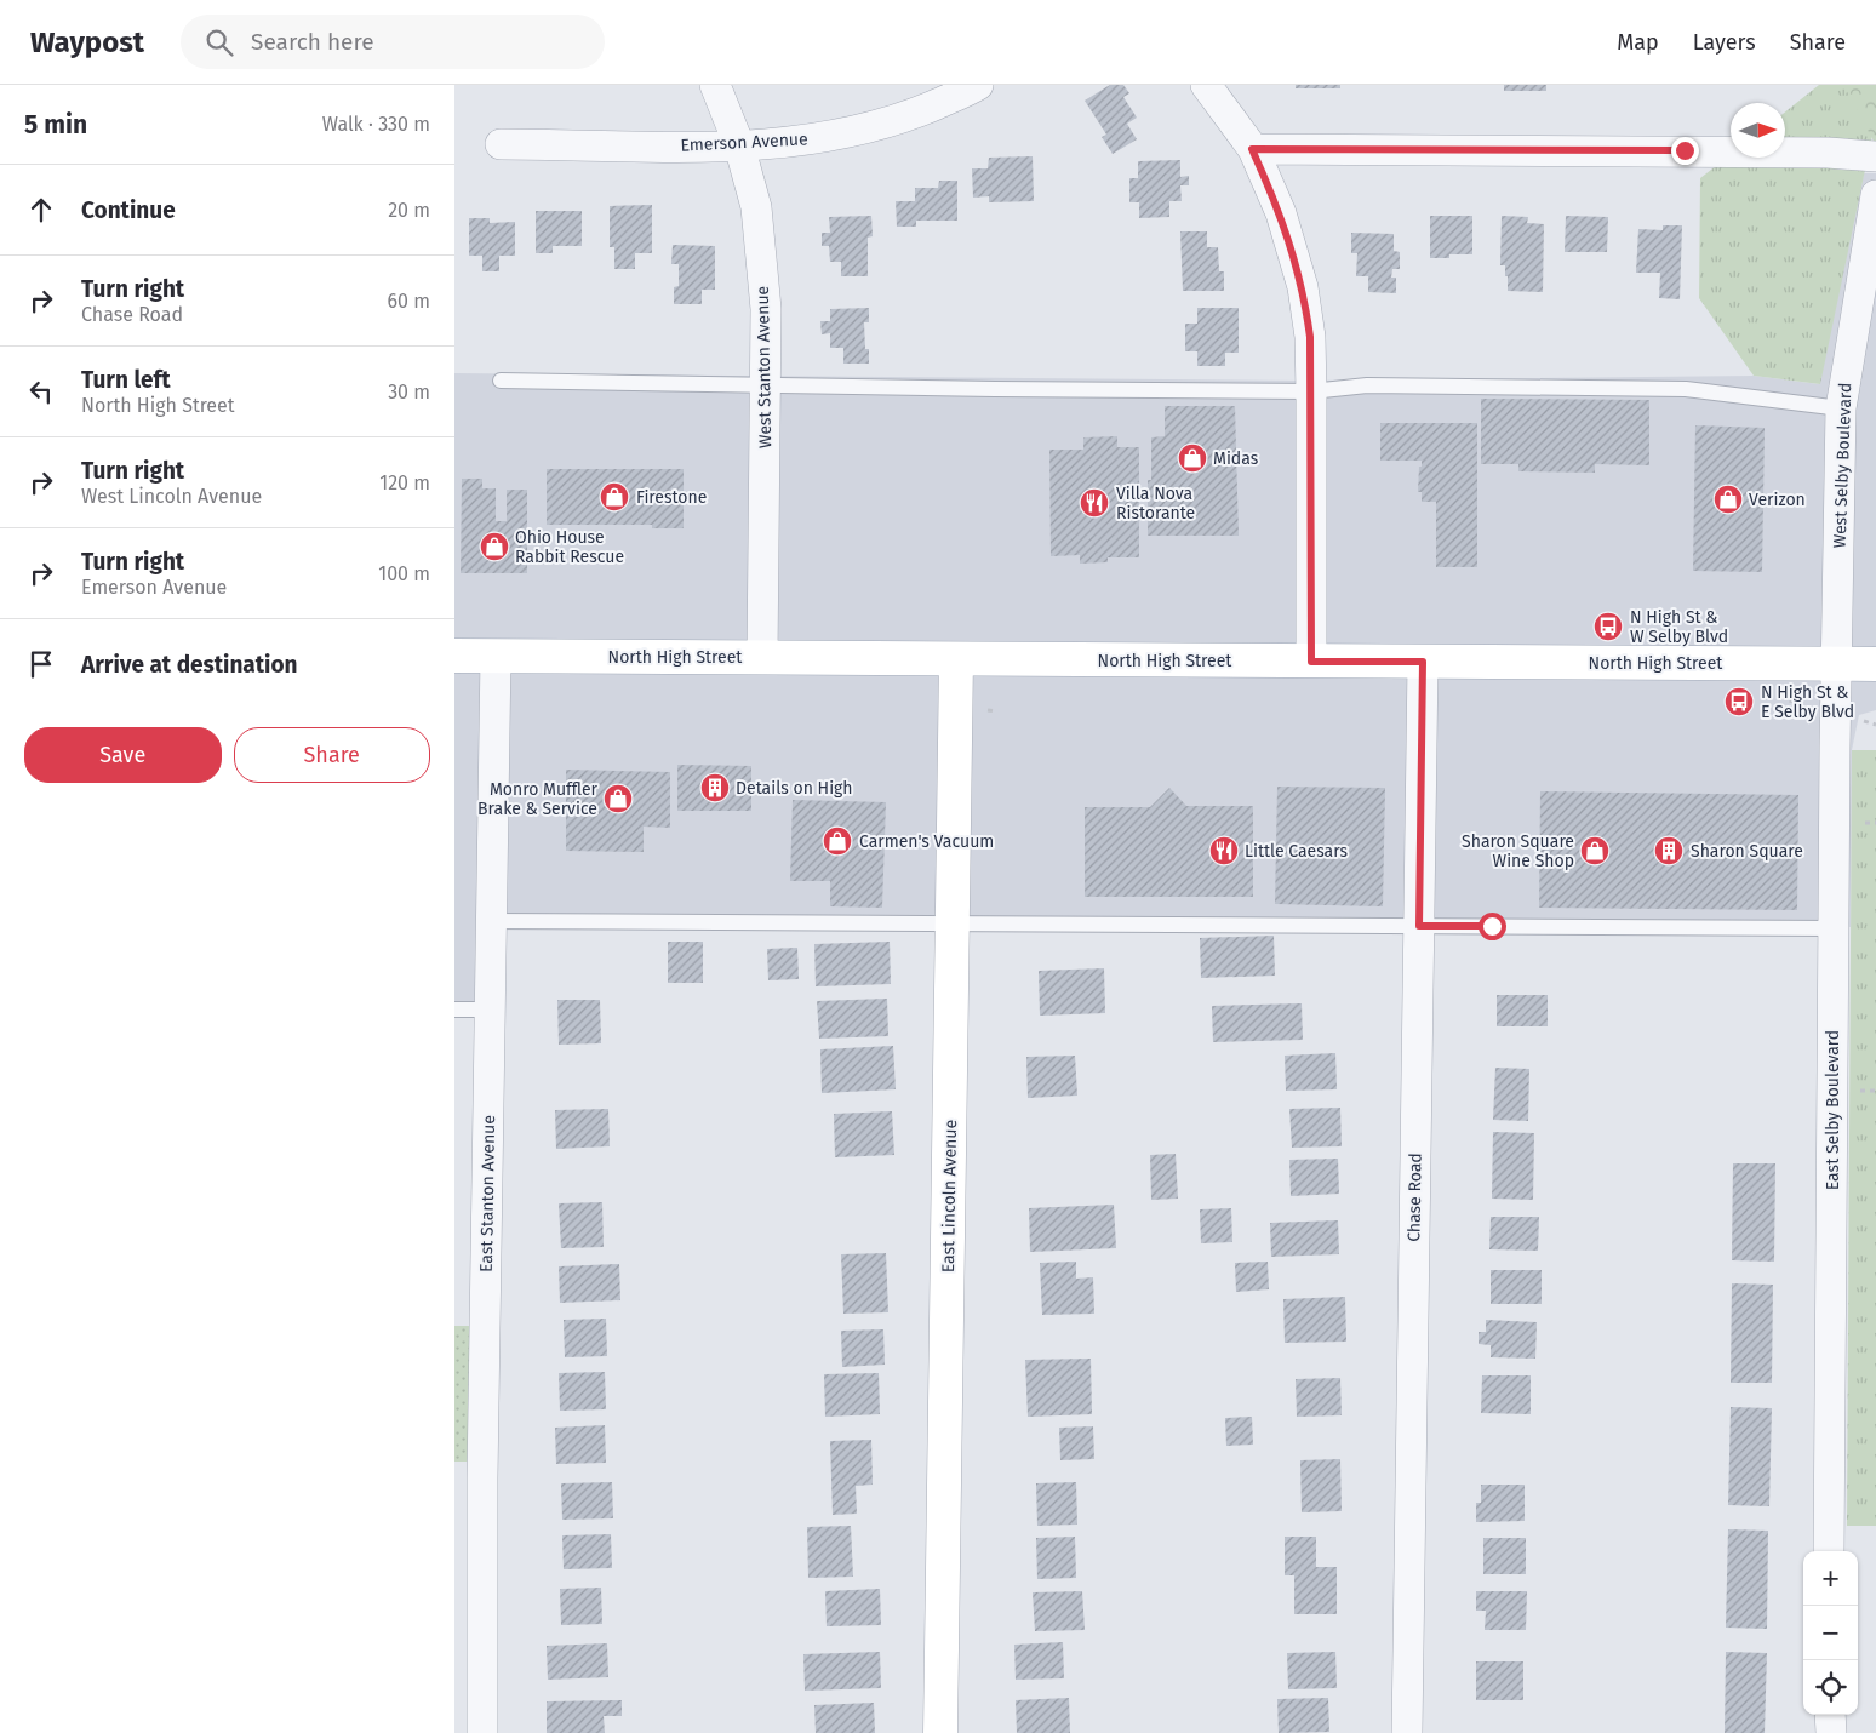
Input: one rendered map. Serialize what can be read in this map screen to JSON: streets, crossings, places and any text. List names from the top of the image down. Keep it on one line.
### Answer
{"streets":{"main road":["North High Street","East Lincoln Avenue"],"street":["Emerson Avenue","West Stanton Avenue","West Selby Boulevard","East Selby Boulevard","East Stanton Avenue","Chase Road"]},"crossings":[["Emerson Avenue","West Stanton Avenue"],["West Stanton Avenue","North High Street"],["West Selby Boulevard","North High Street"],["West Selby Boulevard","East Selby Boulevard"],["North High Street","East Selby Boulevard"],["North High Street","East Stanton Avenue"],["North High Street","East Lincoln Avenue"],["North High Street","Chase Road"]],"places":{"shop":["Midas","Firestone","Verizon","Ohio House Rabbit Rescue","Monro Muffler Brake & Service","Carmen's Vacuum","Sharon Square Wine Shop"],"restaurant":["Villa Nova Ristorante","Little Caesars"],"bus stop":["N High St & W Selby Blvd","N High St & E Selby Blvd"],"building":["Details on High","Sharon Square"]},"north":"right","page":{"header":"Waypost","search":"Search here","nav":["Map","Layers","Share"],"heading":["5 min","Walk · 330 m"],"list":[["Continue","20 m"],["Turn right","Chase Road","60 m"],["Turn left","North High Street","30 m"],["Turn right","West Lincoln Avenue","120 m"],["Turn right","Emerson Avenue","100 m"],"Arrive at destination"],"buttons":["Save","Share"],"map_buttons":["+","−"]}}
